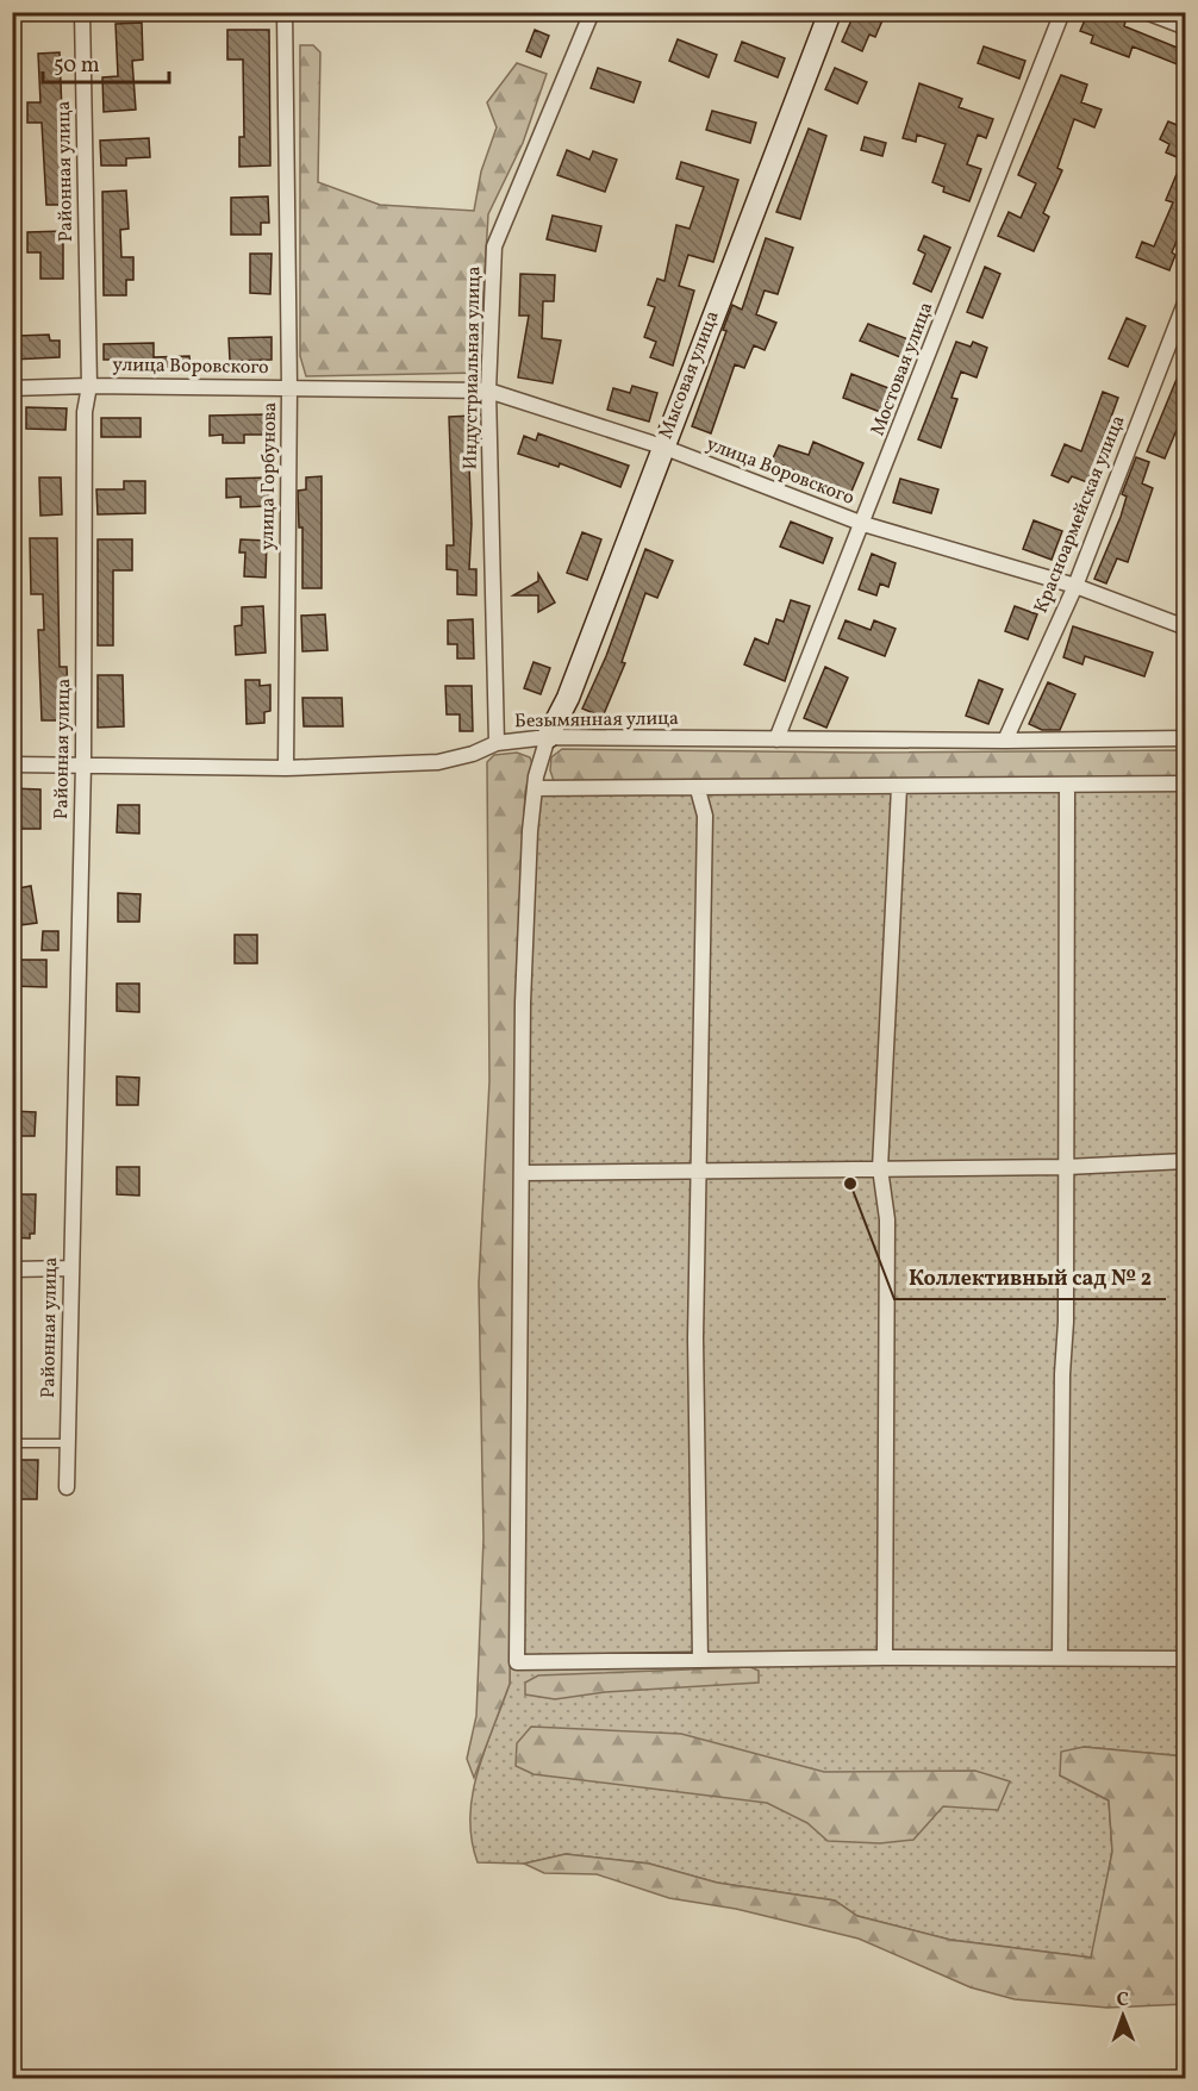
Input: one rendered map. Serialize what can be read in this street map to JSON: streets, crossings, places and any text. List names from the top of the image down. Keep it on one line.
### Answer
{"streets":{"street":["Районная улица","улица Воровского","Индустриальная улица","Мостовая улица","Мысовая улица","улица Горбунова","Красноармейская улица","Безымянная улица"]},"crossings":[["Районная улица","улица Воровского"],["Районная улица","Безымянная улица"],["улица Воровского","Индустриальная улица"],["улица Воровского","Мостовая улица"],["улица Воровского","Мысовая улица"],["улица Воровского","улица Горбунова"],["улица Воровского","Красноармейская улица"],["Индустриальная улица","Безымянная улица"],["Мостовая улица","Безымянная улица"],["Мысовая улица","Безымянная улица"],["улица Горбунова","Безымянная улица"],["Красноармейская улица","Безымянная улица"]],"places":["Коллективный сад № 2"],"scale_bar":"50 m","north":"top"}
